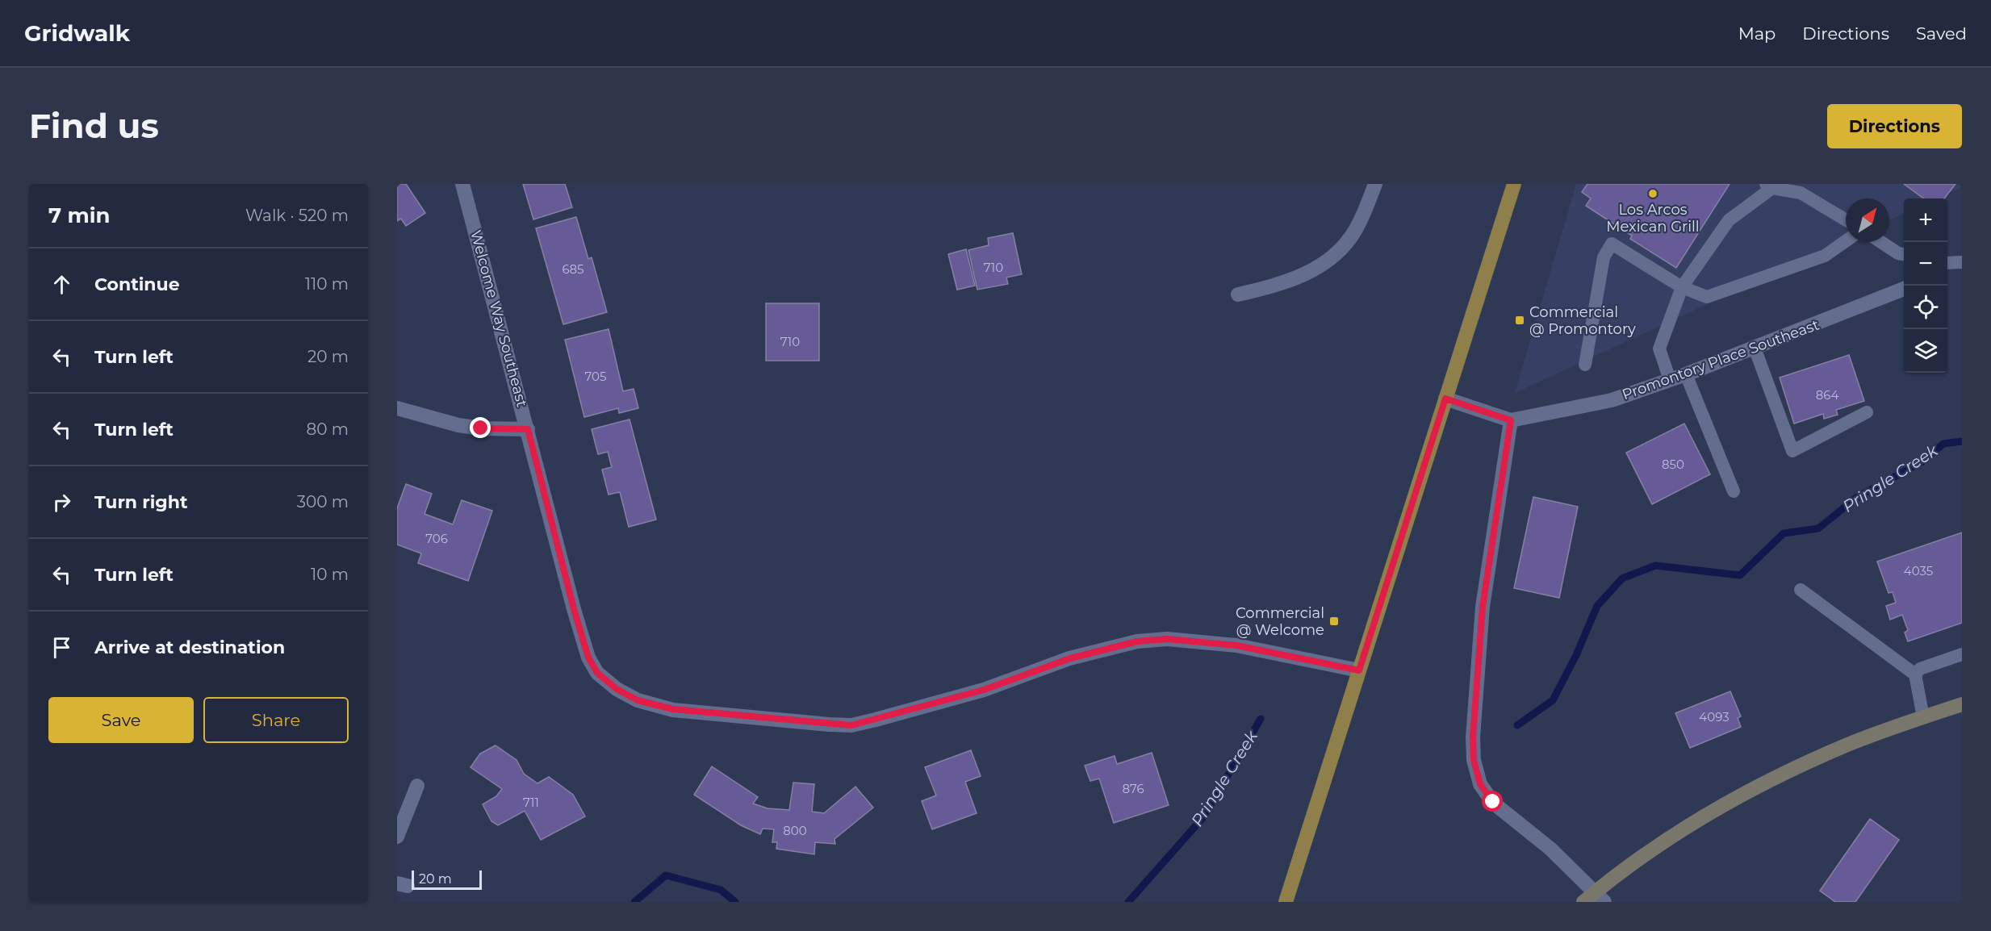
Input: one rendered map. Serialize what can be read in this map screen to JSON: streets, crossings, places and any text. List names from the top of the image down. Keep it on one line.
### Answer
{"streets":{"street":["Welcome Way Southeast","Promontory Place Southeast"]},"water":["Pringle Creek"],"places":{"other":["Los Arcos Mexican Grill"],"transit":["Commercial @ Promontory","Commercial @ Welcome"]},"house_numbers":["710","685","710","705","864","850","706","4035","4093","876","711","800"],"scale_bar":"20 m","north":"top right","page":{"header":"Gridwalk","nav":["Map","Directions","Saved"],"buttons":["Directions",["Save","Share"]],"title":"Find us","heading":["7 min","Walk · 520 m"],"map_buttons":["+","−"],"list":[["Continue","110 m"],["Turn left","20 m"],["Turn left","80 m"],["Turn right","300 m"],["Turn left","10 m"],"Arrive at destination"],"scale":"20 m"}}
